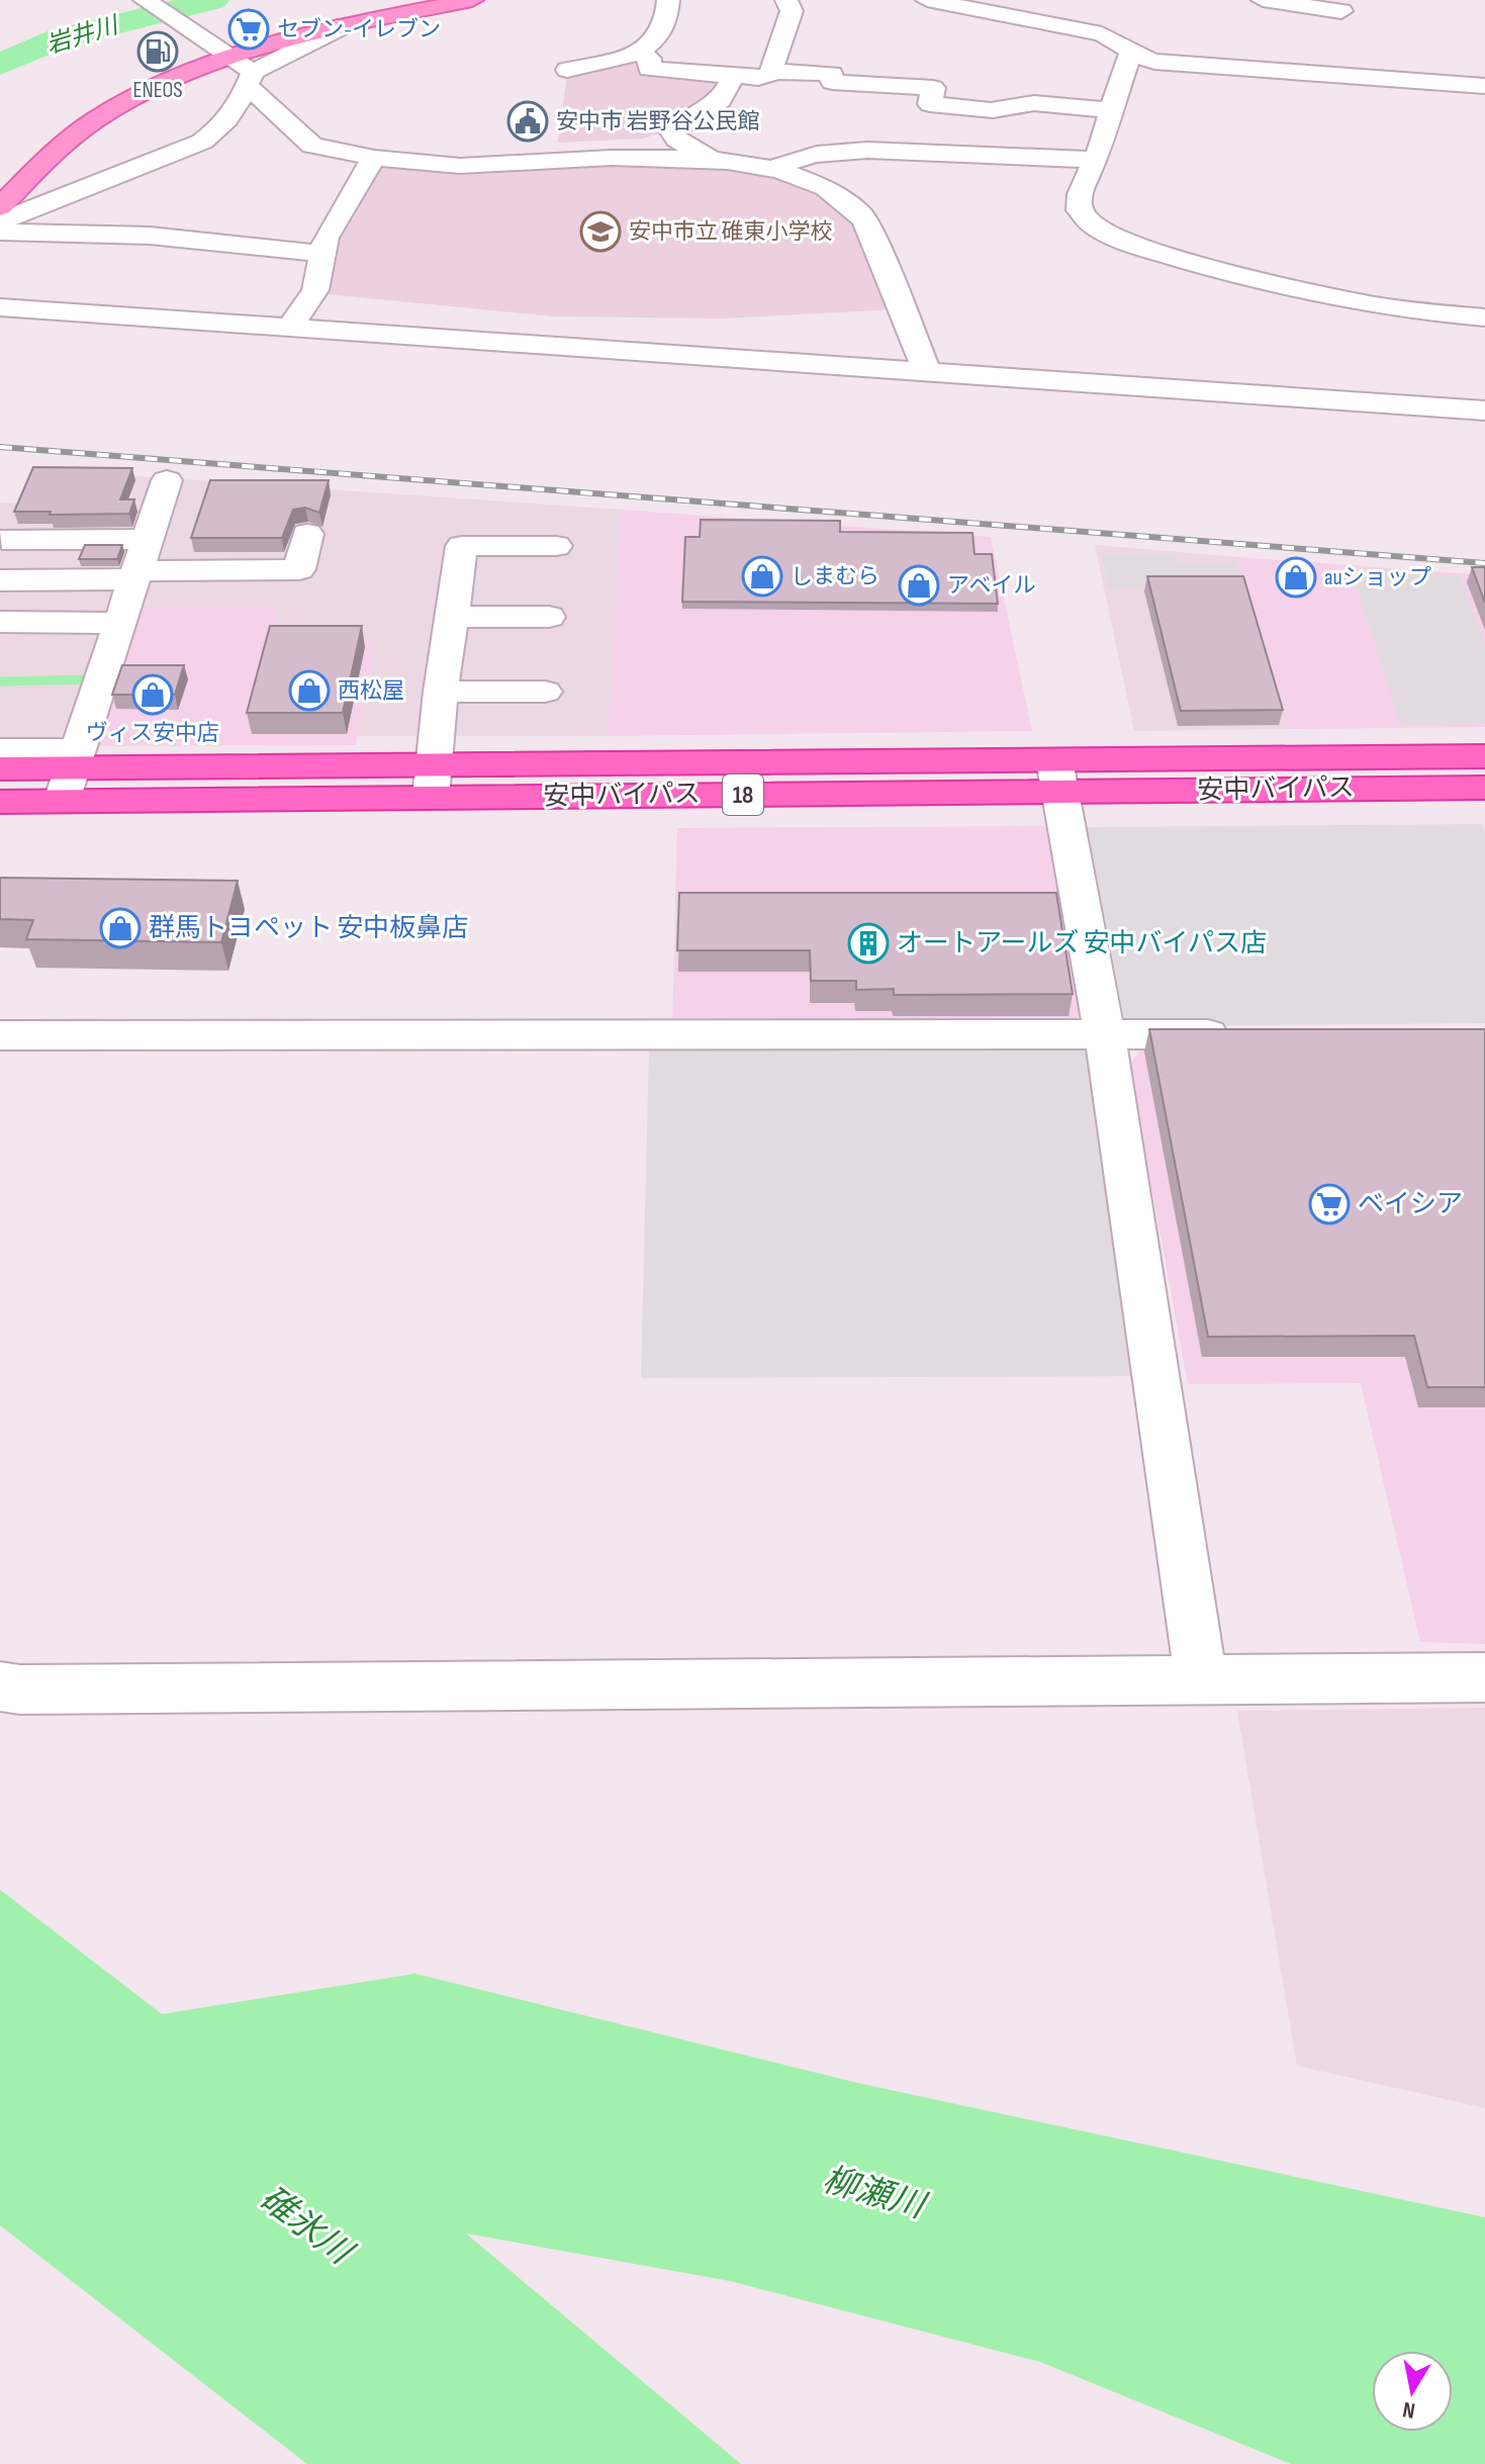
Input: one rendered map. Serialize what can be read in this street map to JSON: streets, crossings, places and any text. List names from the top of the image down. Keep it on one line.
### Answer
{"streets":{"highway":["安中バイパス","18"]},"water":["岩井川","柳瀬川","碓氷川"],"places":{"supermarket":["セブン-イレブン","ベイシア"],"fuel station":["ENEOS"],"public building":["安中市 岩野谷公民館"],"school or university":["安中市立 碓東小学校"],"shop":["しまむら","auショップ","アベイル","西松屋","ヴィス安中店","群馬トヨペット 安中板鼻店"],"building":["オートアールズ 安中バイパス店"]},"north":"bottom"}
